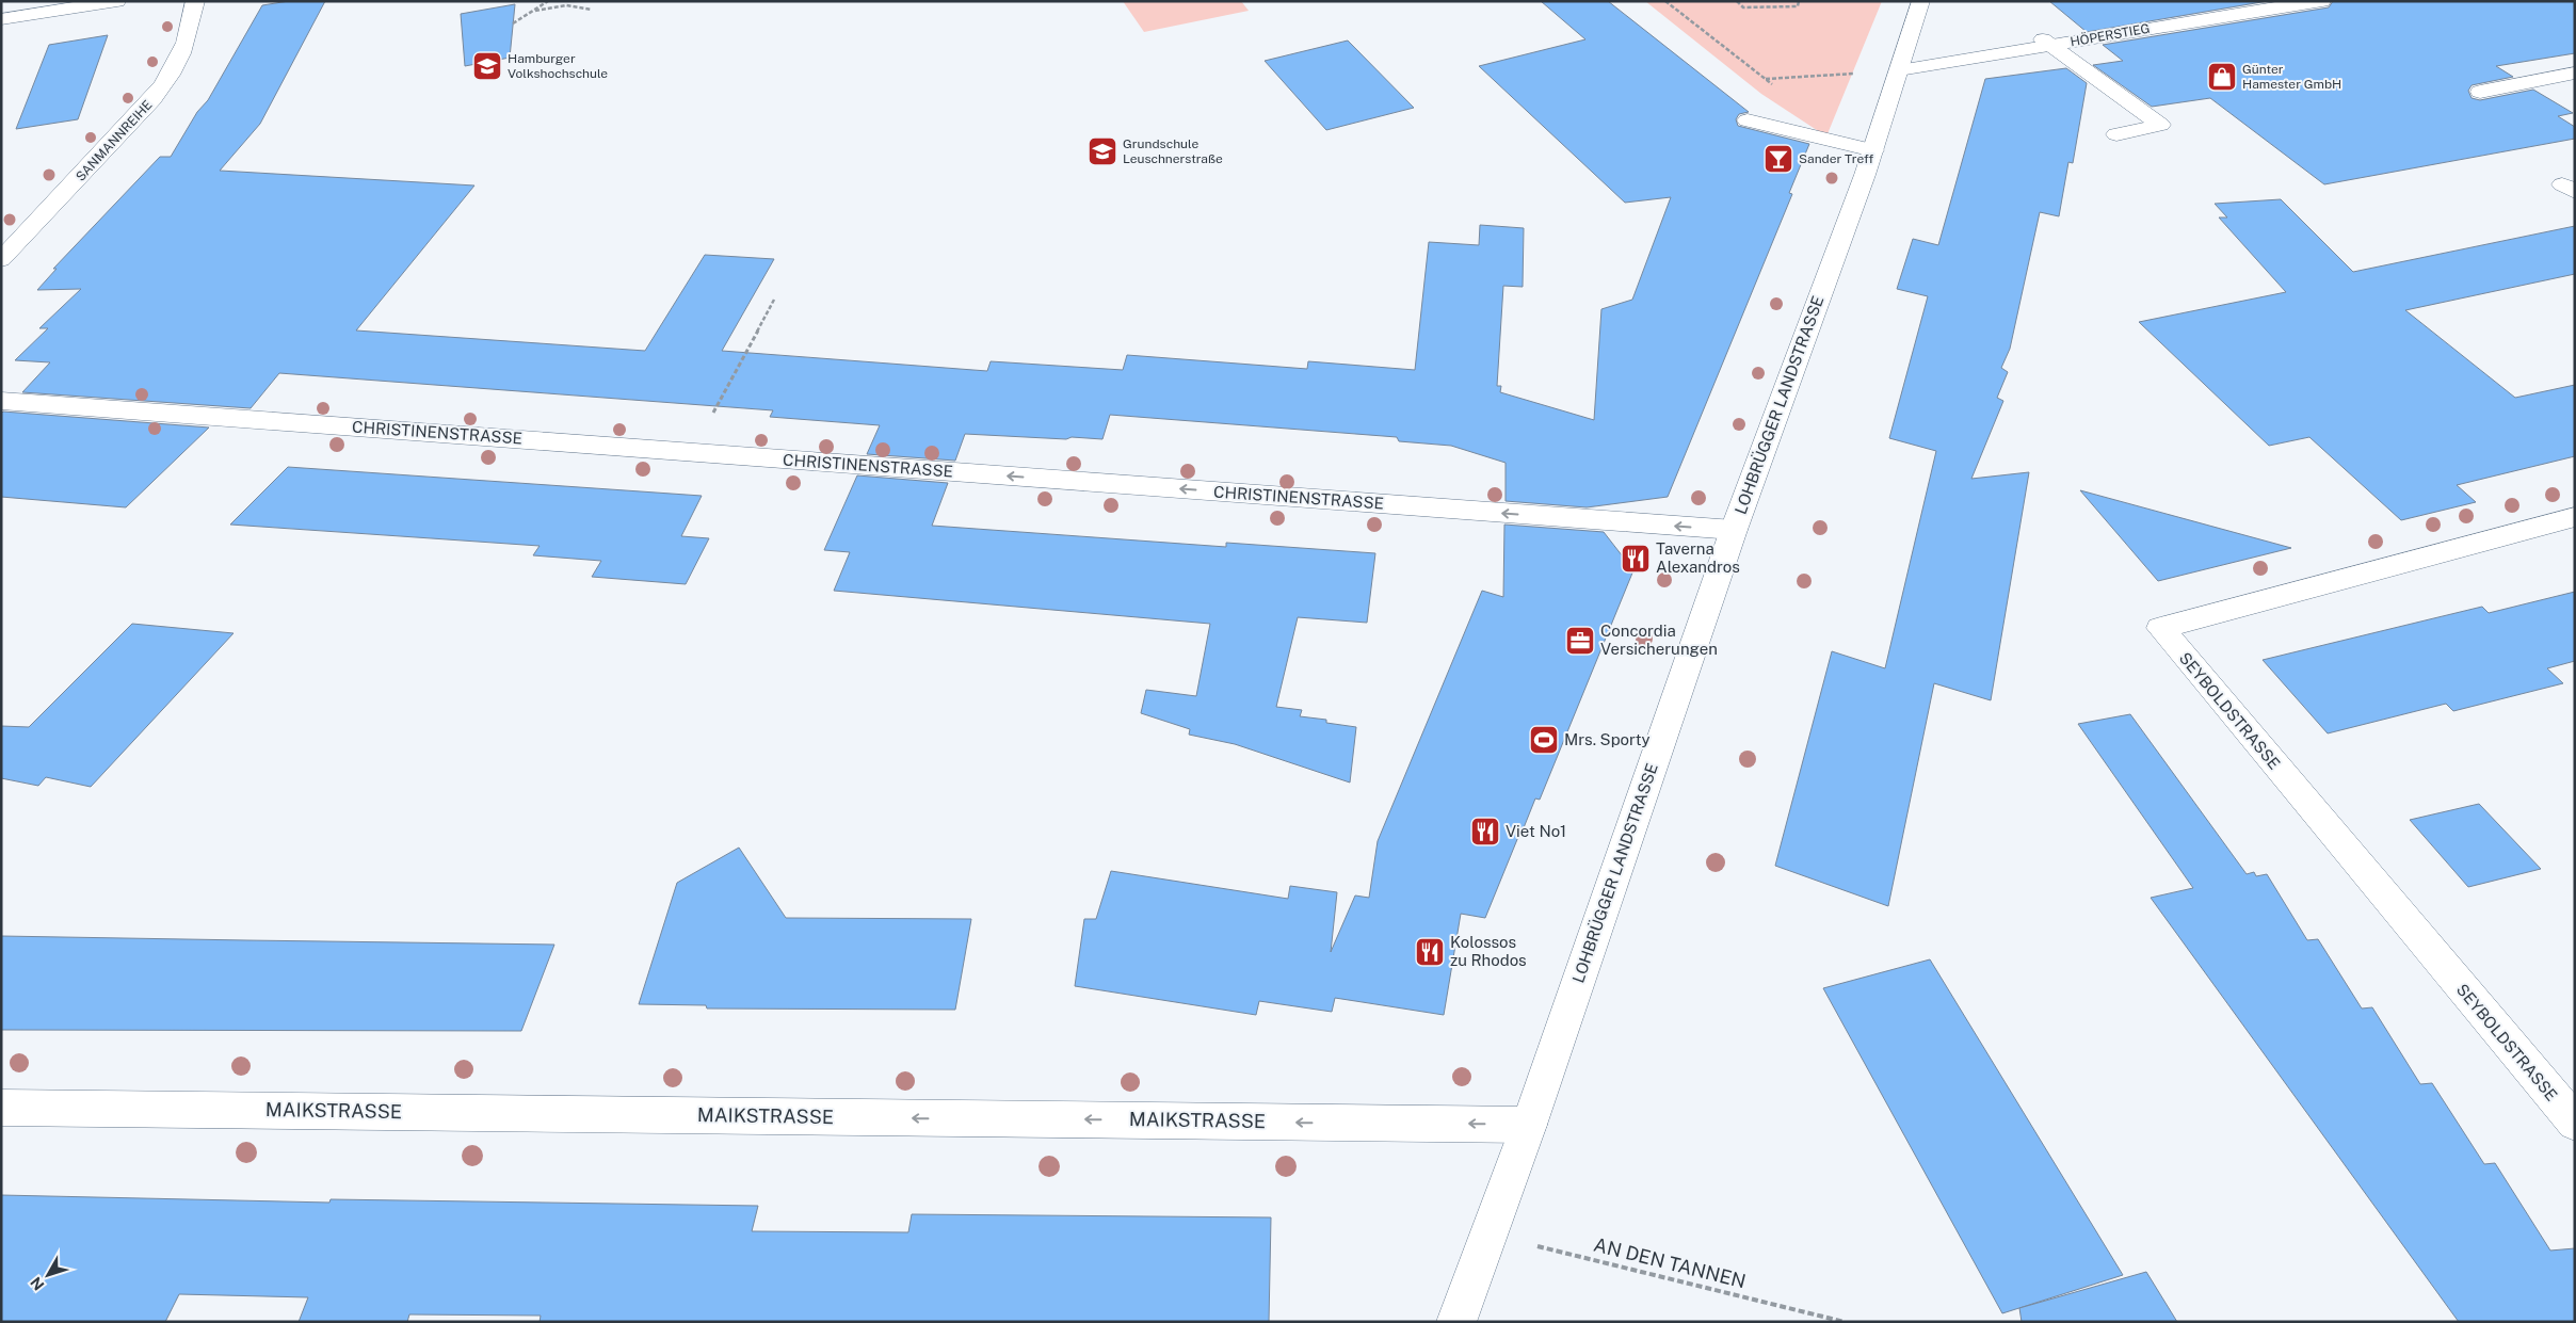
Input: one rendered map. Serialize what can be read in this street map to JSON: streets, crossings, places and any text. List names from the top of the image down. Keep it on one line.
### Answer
{"streets":{"street":["HÖPERSTIEG","SANMANNREIHE","LOHBRÜGGER LANDSTRASSE","CHRISTINENSTRASSE","SEYBOLDSTRASSE","MAIKSTRASSE"],"path":["AN DEN TANNEN"]},"crossings":[["HÖPERSTIEG","LOHBRÜGGER LANDSTRASSE"],["LOHBRÜGGER LANDSTRASSE","CHRISTINENSTRASSE"],["LOHBRÜGGER LANDSTRASSE","MAIKSTRASSE"],["LOHBRÜGGER LANDSTRASSE","AN DEN TANNEN"]],"one_way":["CHRISTINENSTRASSE","MAIKSTRASSE"],"places":{"school or university":["Hamburger Volkshochschule","Grundschule Leuschnerstraße"],"shop":["Günter Hamester GmbH"],"bar":["Sander Treff"],"restaurant":["Taverna Alexandros","Viet No1","Kolossos zu Rhodos"],"office":["Concordia Versicherungen"],"sports":["Mrs. Sporty"]},"north":"bottom left"}
